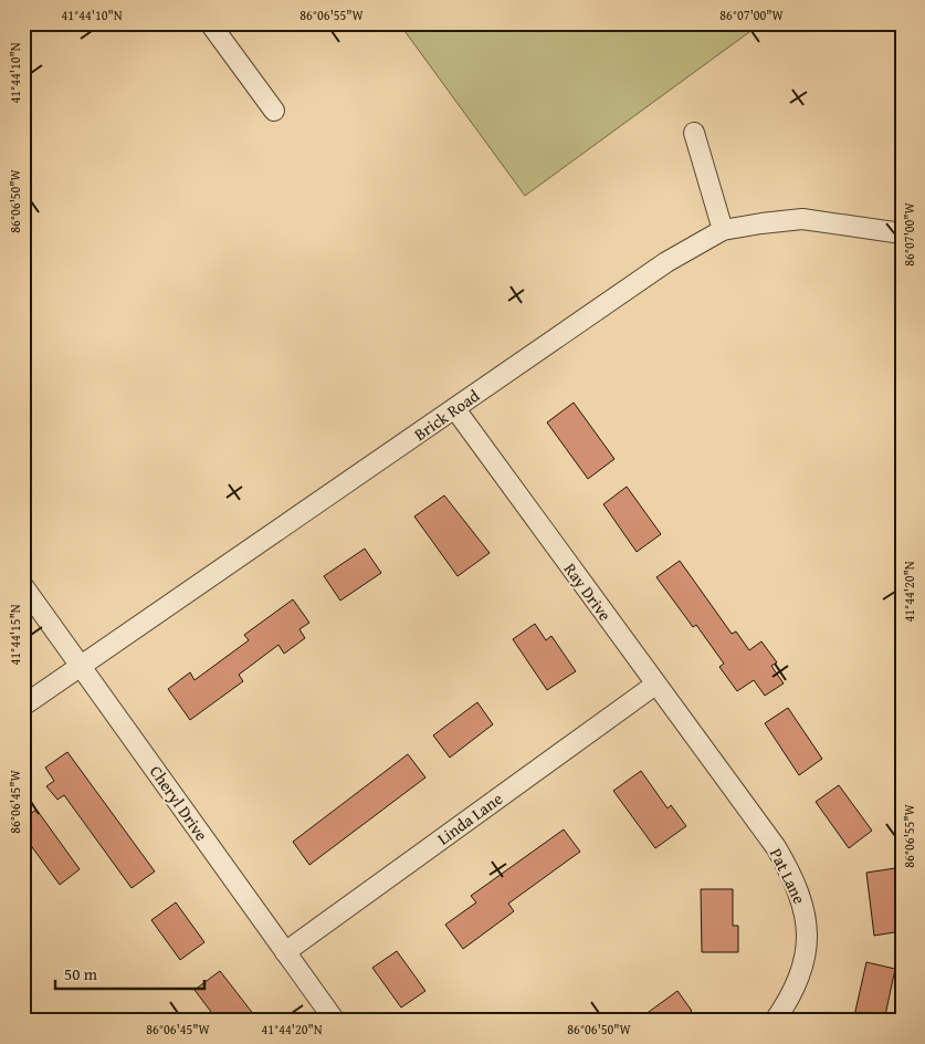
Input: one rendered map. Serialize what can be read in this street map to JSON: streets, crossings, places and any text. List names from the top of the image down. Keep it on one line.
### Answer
{"streets":{"street":["Brick Road","Ray Drive","Cheryl Drive","Linda Lane","Pat Lane"]},"crossings":[["Brick Road","Ray Drive"],["Brick Road","Cheryl Drive"],["Ray Drive","Linda Lane"],["Ray Drive","Pat Lane"],["Cheryl Drive","Linda Lane"]],"scale_bar":"50 m","coordinates":["41°44'10\"N","86°06'55\"W","86°07'00\"W","86°06'50\"W","41°44'20\"N","41°44'15\"N","86°06'45\"W"]}
